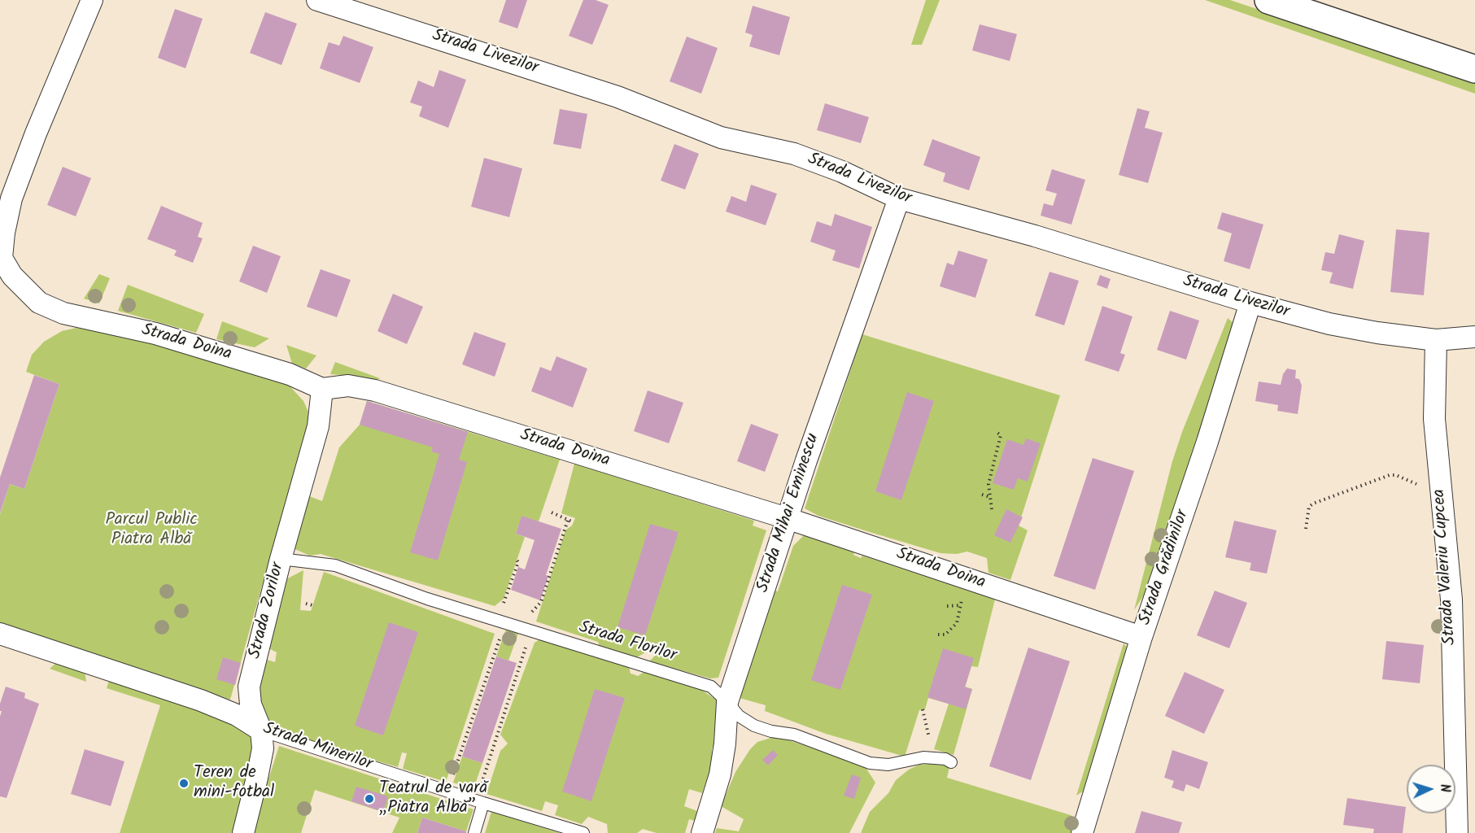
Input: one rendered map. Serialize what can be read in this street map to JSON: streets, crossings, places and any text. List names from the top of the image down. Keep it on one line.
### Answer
{"streets":{"street":["Strada Livezilor","Strada Doina","Strada Mihai Eminescu","Strada Valeriu Cupcea","Strada Grădinilor","Strada Zorilor","Strada Minerilor"],"lane":["Strada Florilor"]},"crossings":[["Strada Livezilor","Strada Mihai Eminescu"],["Strada Livezilor","Strada Valeriu Cupcea"],["Strada Livezilor","Strada Grădinilor"],["Strada Doina","Strada Mihai Eminescu"],["Strada Doina","Strada Grădinilor"],["Strada Doina","Strada Zorilor"],["Strada Mihai Eminescu","Strada Florilor"],["Strada Zorilor","Strada Florilor"],["Strada Zorilor","Strada Minerilor"]],"parks":["Parcul Public Piatra Albă"],"places":["Teren de mini-fotbal","Teatrul de vară „Piatra Albă”"],"north":"right"}
